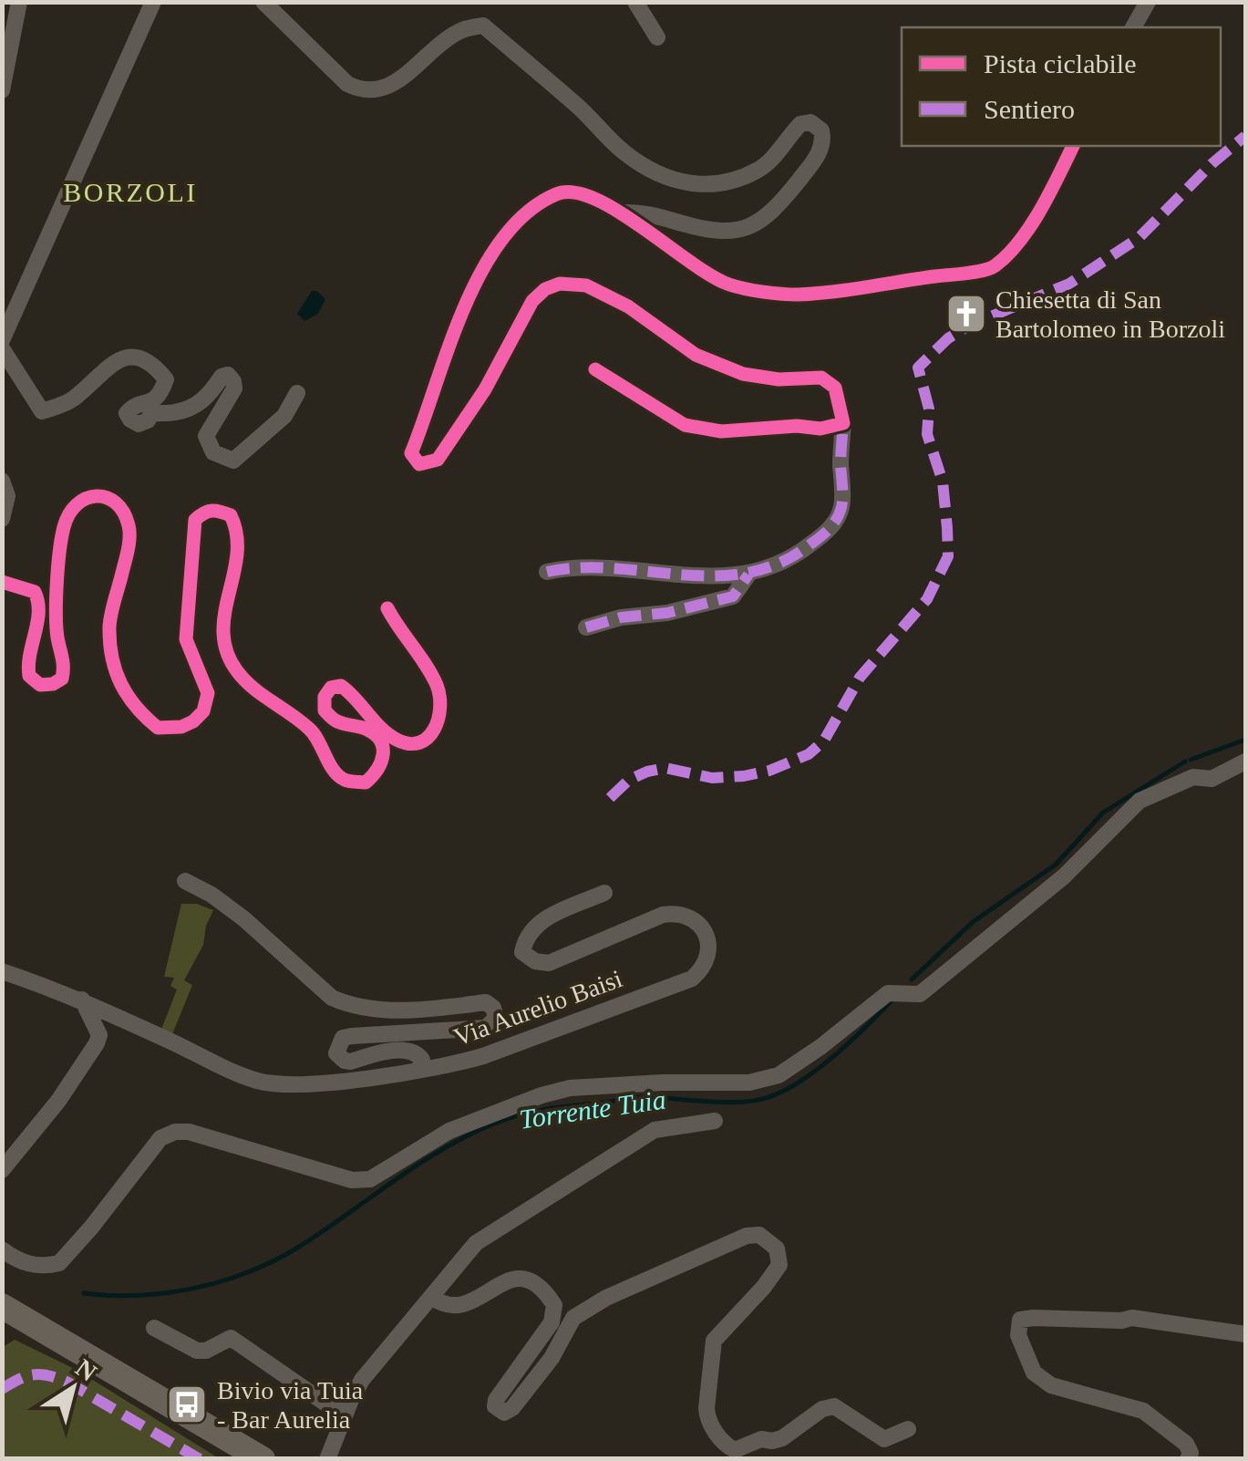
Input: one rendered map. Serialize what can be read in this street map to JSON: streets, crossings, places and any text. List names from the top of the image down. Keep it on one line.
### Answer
{"streets":{"street":["Via Aurelio Baisi"]},"districts":["BORZOLI"],"water":["Torrente Tuia"],"places":{"church":["Chiesetta di San Bartolomeo in Borzoli"],"bus stop":["Bivio via Tuia - Bar Aurelia"]},"legend":["Pista ciclabile","Sentiero"],"north":"top right"}
